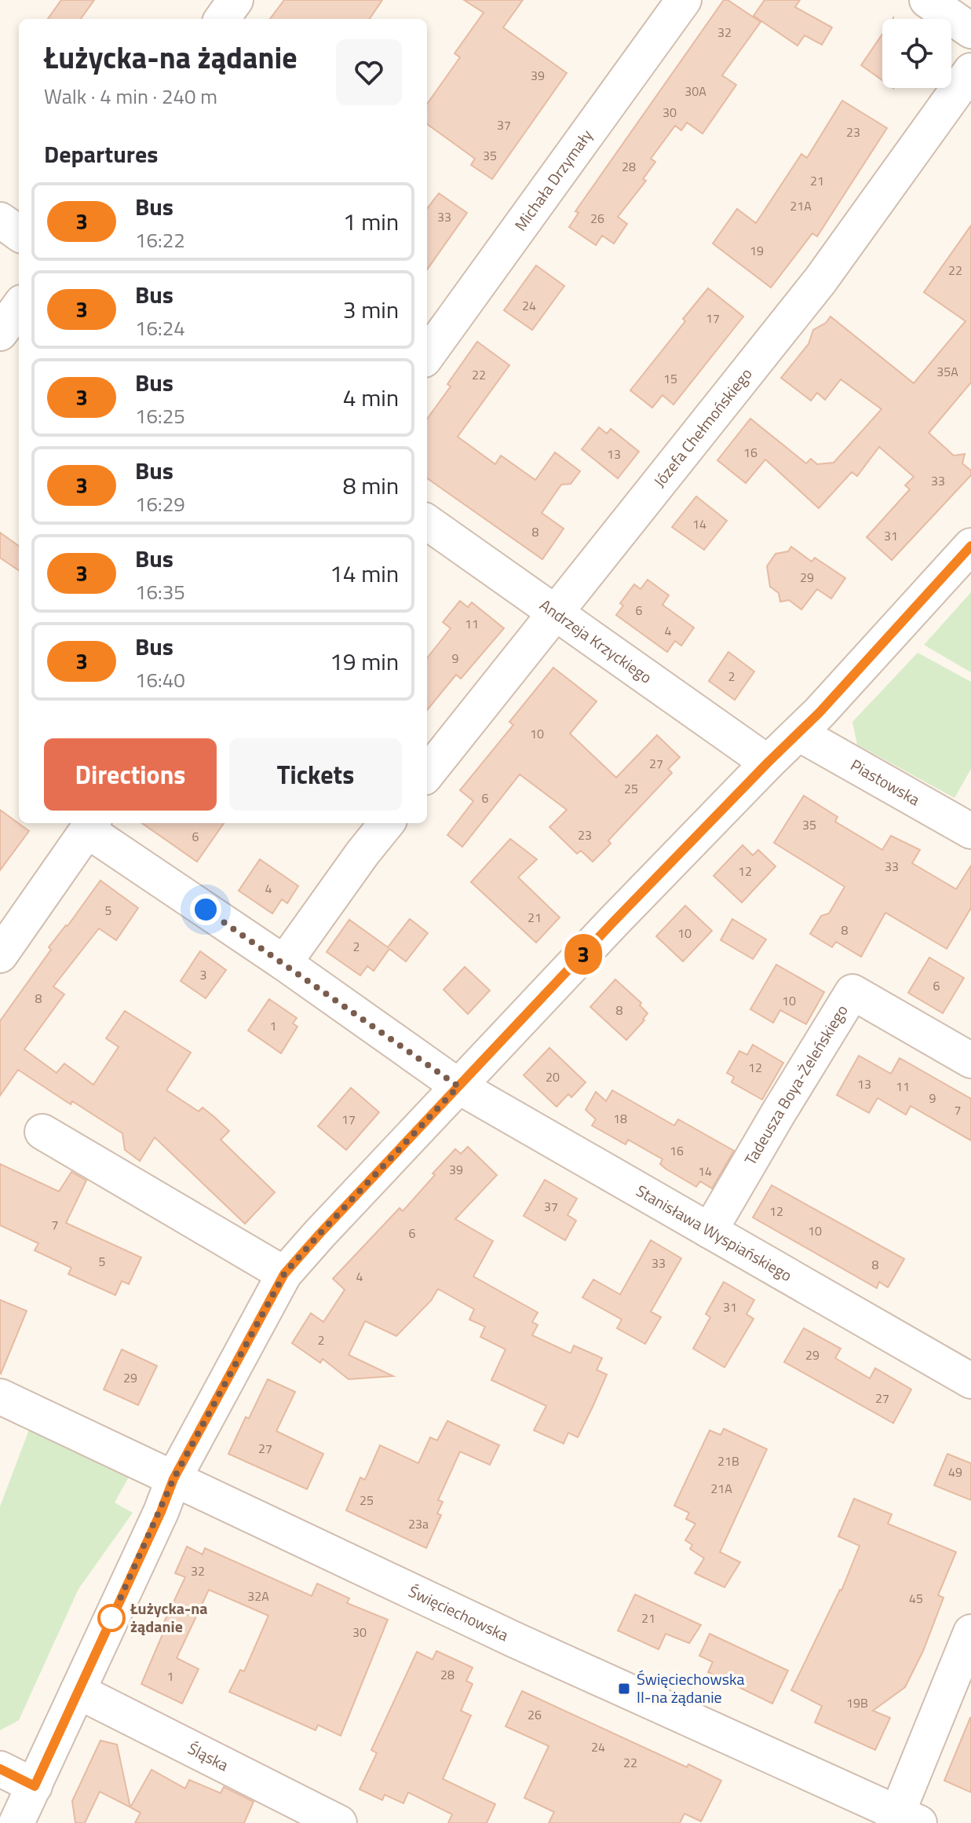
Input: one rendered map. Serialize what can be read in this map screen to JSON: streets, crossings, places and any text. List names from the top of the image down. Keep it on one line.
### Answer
{"streets":{"street":["Michała Drzymały","Józefa Chełmońskiego","Andrzeja Krzyckiego","Piastowska","Tadeusza Boya-Żeleńskiego","Stanisława Wyspiańskiego","Święciechowska","Śląska"]},"crossings":[["Józefa Chełmońskiego","Andrzeja Krzyckiego"],["Tadeusza Boya-Żeleńskiego","Stanisława Wyspiańskiego"]],"places":{"other":["Łużycka-na żądanie"],"transit":["Święciechowska II-na żądanie"]},"lines":["bus line 3"],"house_numbers":["32","39","30A","30","37","23","35","28","21","21A","33","26","19","22","24","17","35A","22","15","16","13","33","14","8","31","29","6","11","4","9","2","10","27","25","6","35","23","6","33","12","4","5","21","8","10","2","3","6","8","10","8","1","12","20","13","11","9","7","18","17","16","39","14","37","12","7","10","6","5","33","8","4","31","2","29","29","27","27","21B","49","21A","25","23a","32","32A","45","21","30","28","1","19B","26","24","22"],"page":{"on_map":"3","heading":[["Łużycka-na żądanie","Walk · 4 min · 240 m"],"Departures"],"list":[{"mark":"3","name":"Bus","note":"16:22","value":"1 min"},{"mark":"3","name":"Bus","note":"16:24","value":"3 min"},{"mark":"3","name":"Bus","note":"16:25","value":"4 min"},{"mark":"3","name":"Bus","note":"16:29","value":"8 min"},{"mark":"3","name":"Bus","note":"16:35","value":"14 min"},{"mark":"3","name":"Bus","note":"16:40","value":"19 min"}],"buttons":["Directions","Tickets"]}}
